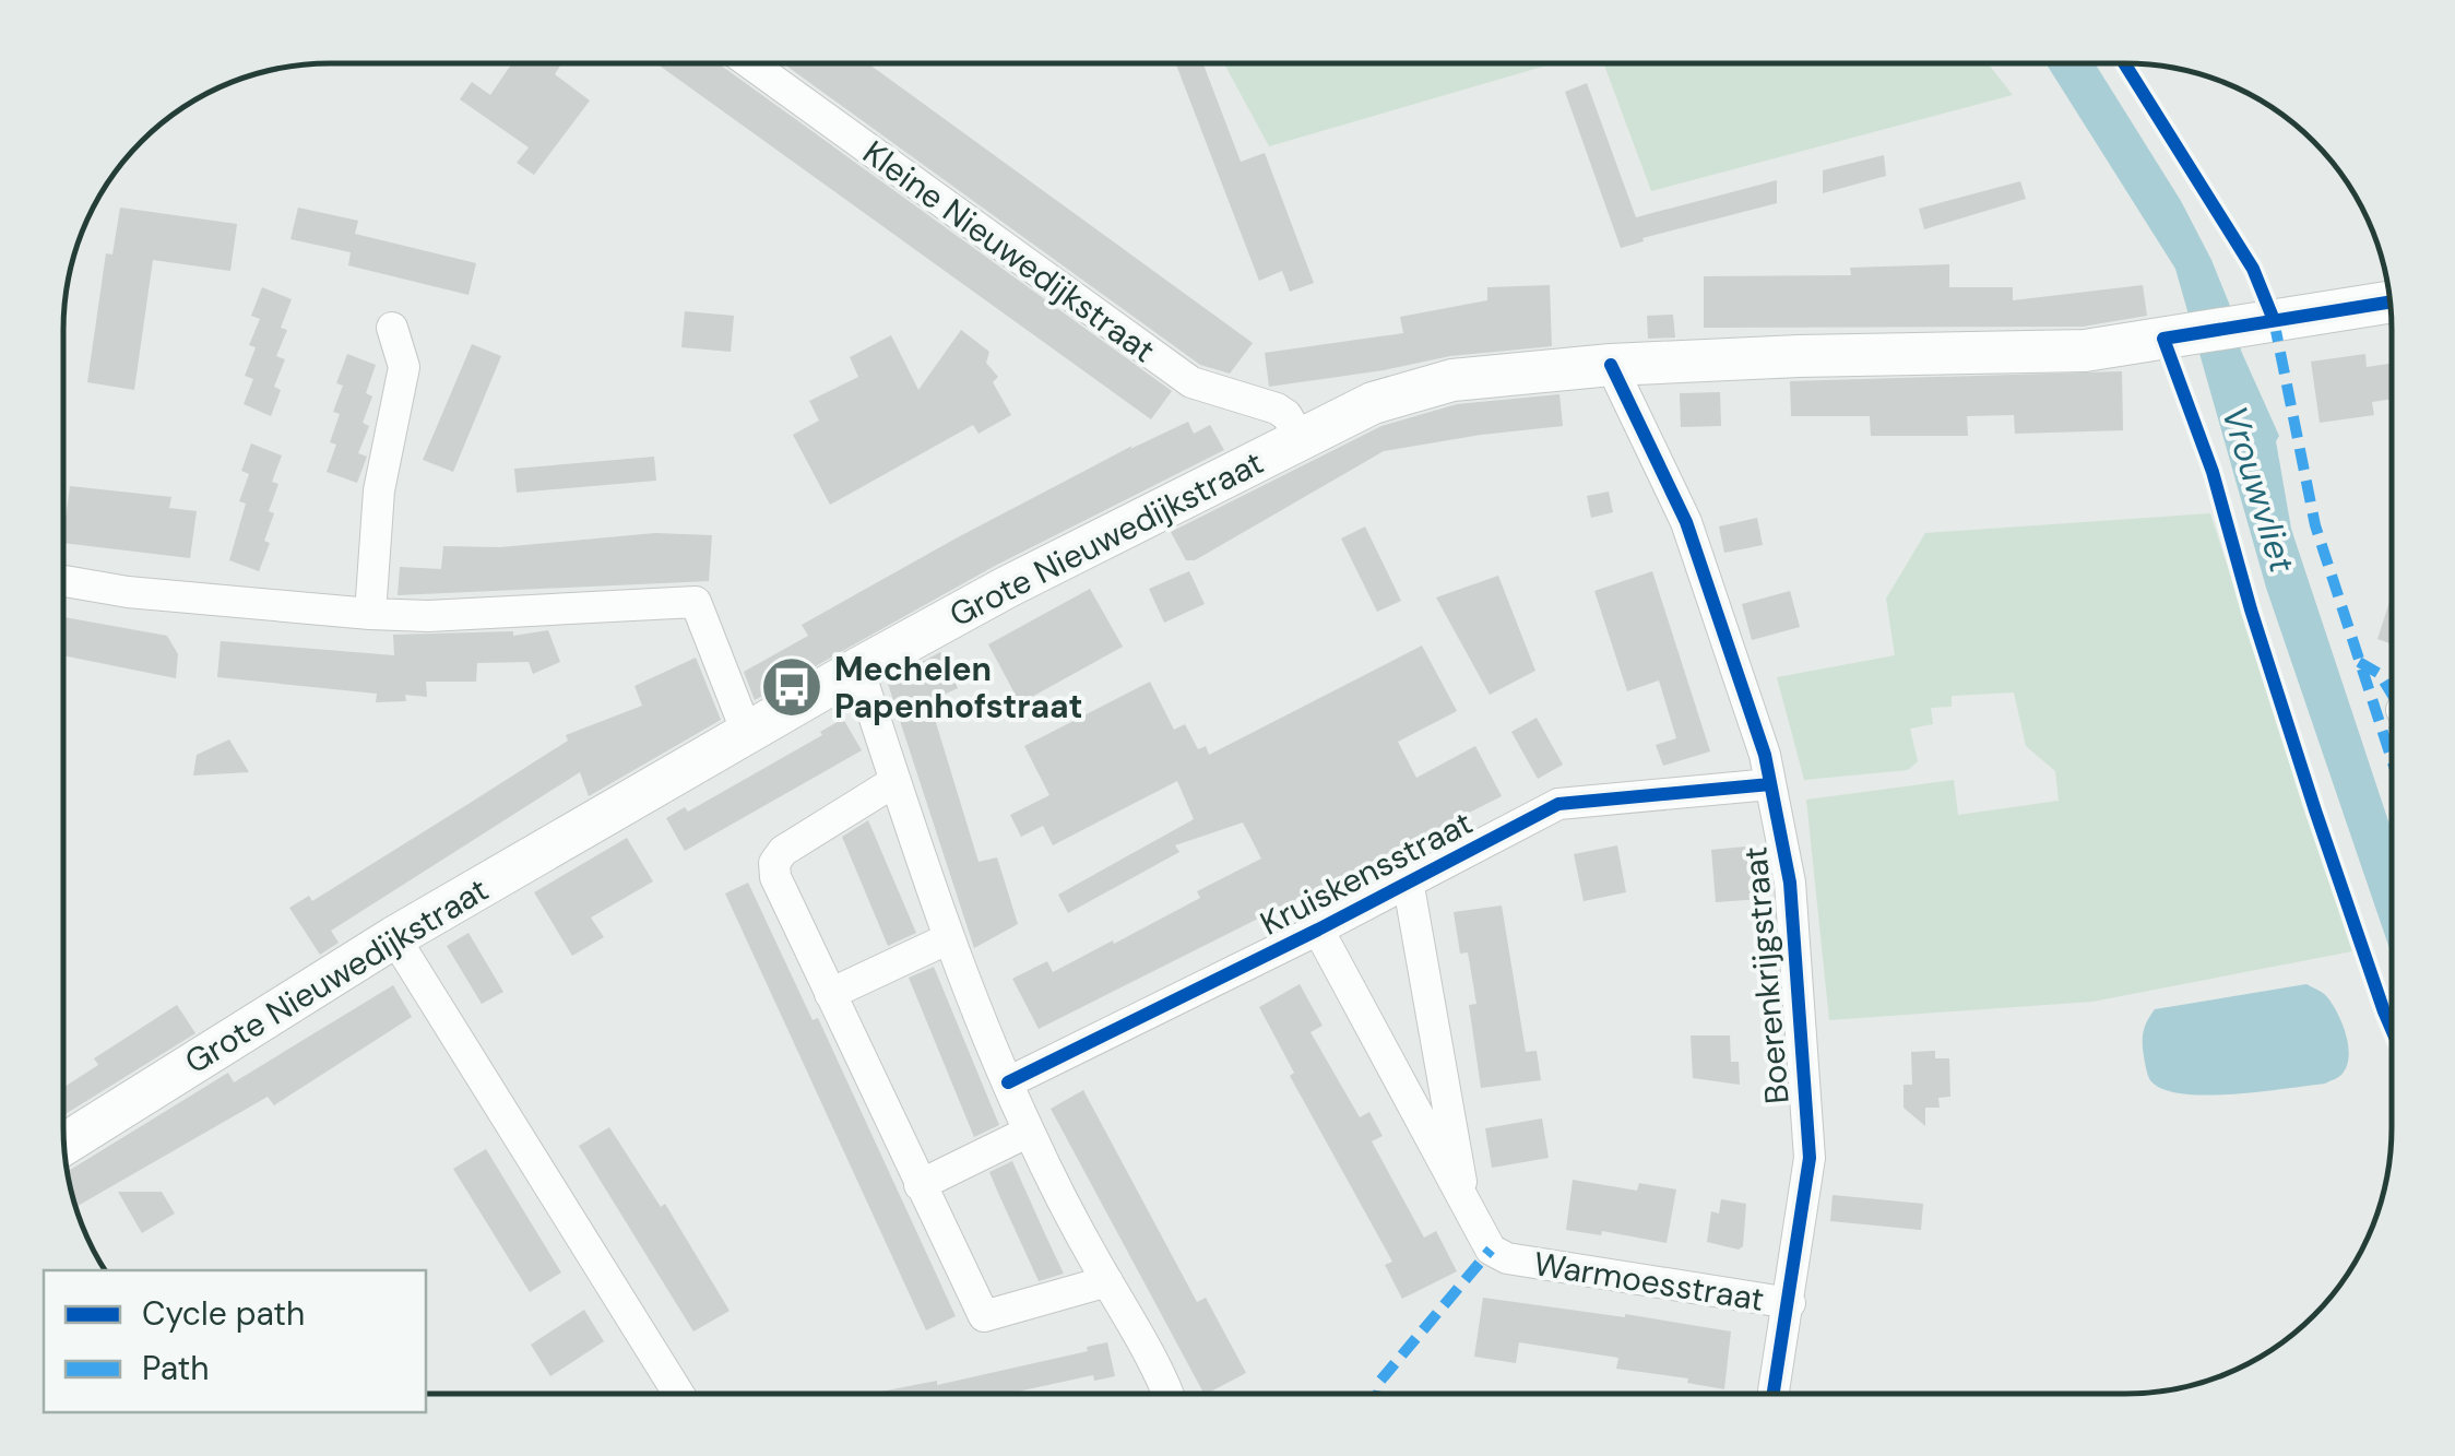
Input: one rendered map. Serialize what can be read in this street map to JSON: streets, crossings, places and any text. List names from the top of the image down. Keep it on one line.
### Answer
{"streets":{"main road":["Grote Nieuwedijkstraat"],"street":["Kleine Nieuwedijkstraat","Kruiskensstraat","Boerenkrijgstraat","Warmoesstraat"]},"crossings":[["Kleine Nieuwedijkstraat","Grote Nieuwedijkstraat"],["Grote Nieuwedijkstraat","Boerenkrijgstraat"],["Kruiskensstraat","Boerenkrijgstraat"],["Kruiskensstraat","Warmoesstraat"],["Boerenkrijgstraat","Warmoesstraat"]],"water":["Vrouwvliet"],"places":{"bus stop":["Mechelen Papenhofstraat"]},"legend":["Cycle path","Path"]}
